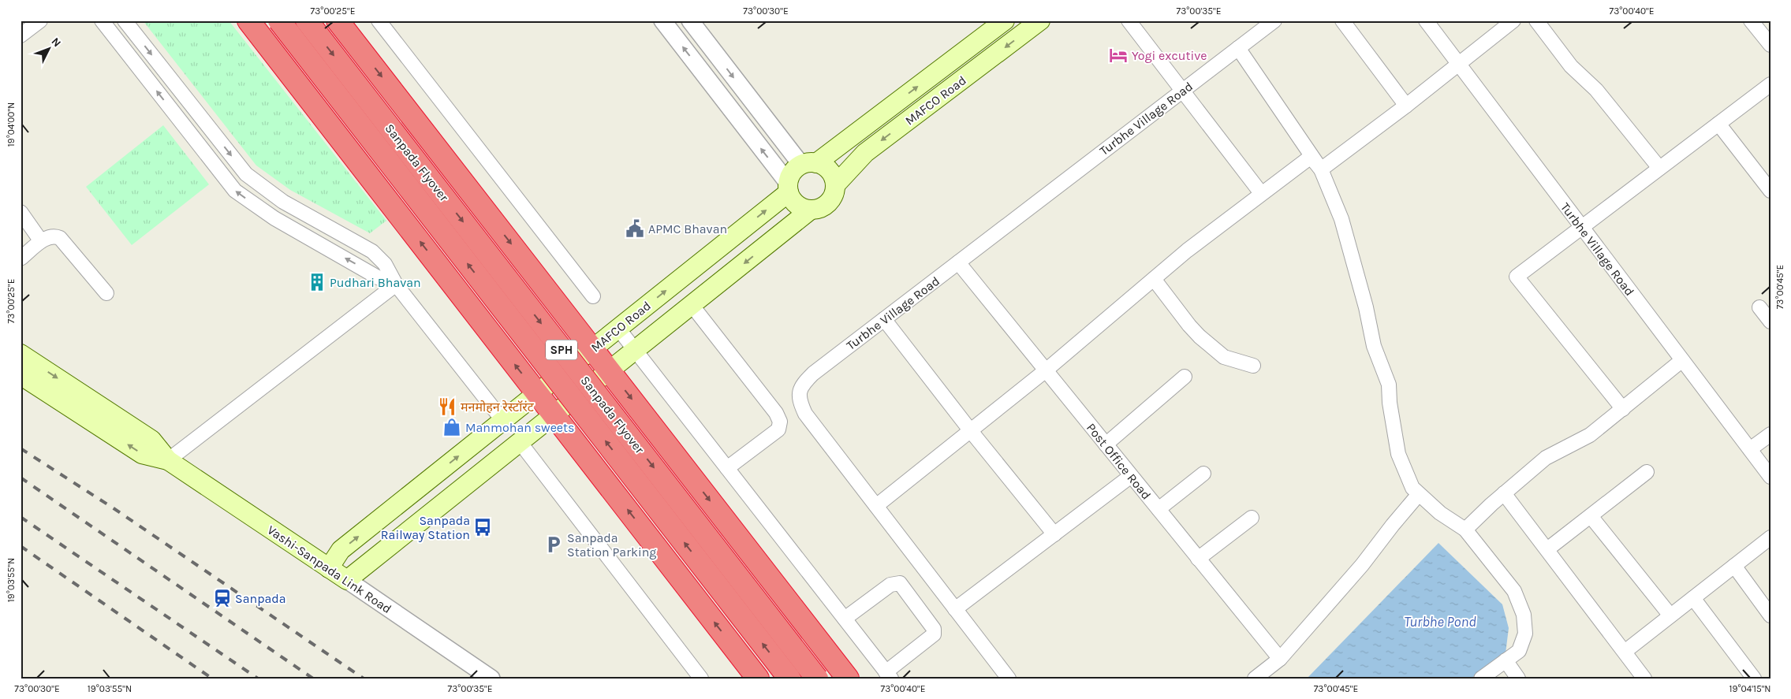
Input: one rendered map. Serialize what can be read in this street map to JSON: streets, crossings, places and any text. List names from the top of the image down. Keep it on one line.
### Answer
{"streets":{"highway":["Sanpada Flyover","SPH"],"main road":["MAFCO Road","Vashi-Sanpada Link Road"],"street":["Turbhe Village Road","Post Office Road"]},"crossings":[["MAFCO Road","Vashi-Sanpada Link Road"],["Turbhe Village Road","Post Office Road"]],"water":["Turbhe Pond"],"places":{"hotel":["Yogi excutive"],"public building":["APMC Bhavan"],"building":["Pudhari Bhavan"],"restaurant":["मनमोहन रेस्टॉरंट"],"shop":["Manmohan sweets"],"bus stop":["Sanpada Railway Station"],"parking":["Sanpada Station Parking"],"station":["Sanpada"]},"north":"top right","coordinates":["73°00'25\"E","73°00'30\"E","73°00'35\"E","73°00'40\"E","19°04'00\"N","73°00'45\"E","19°03'55\"N","19°04'15\"N"]}
